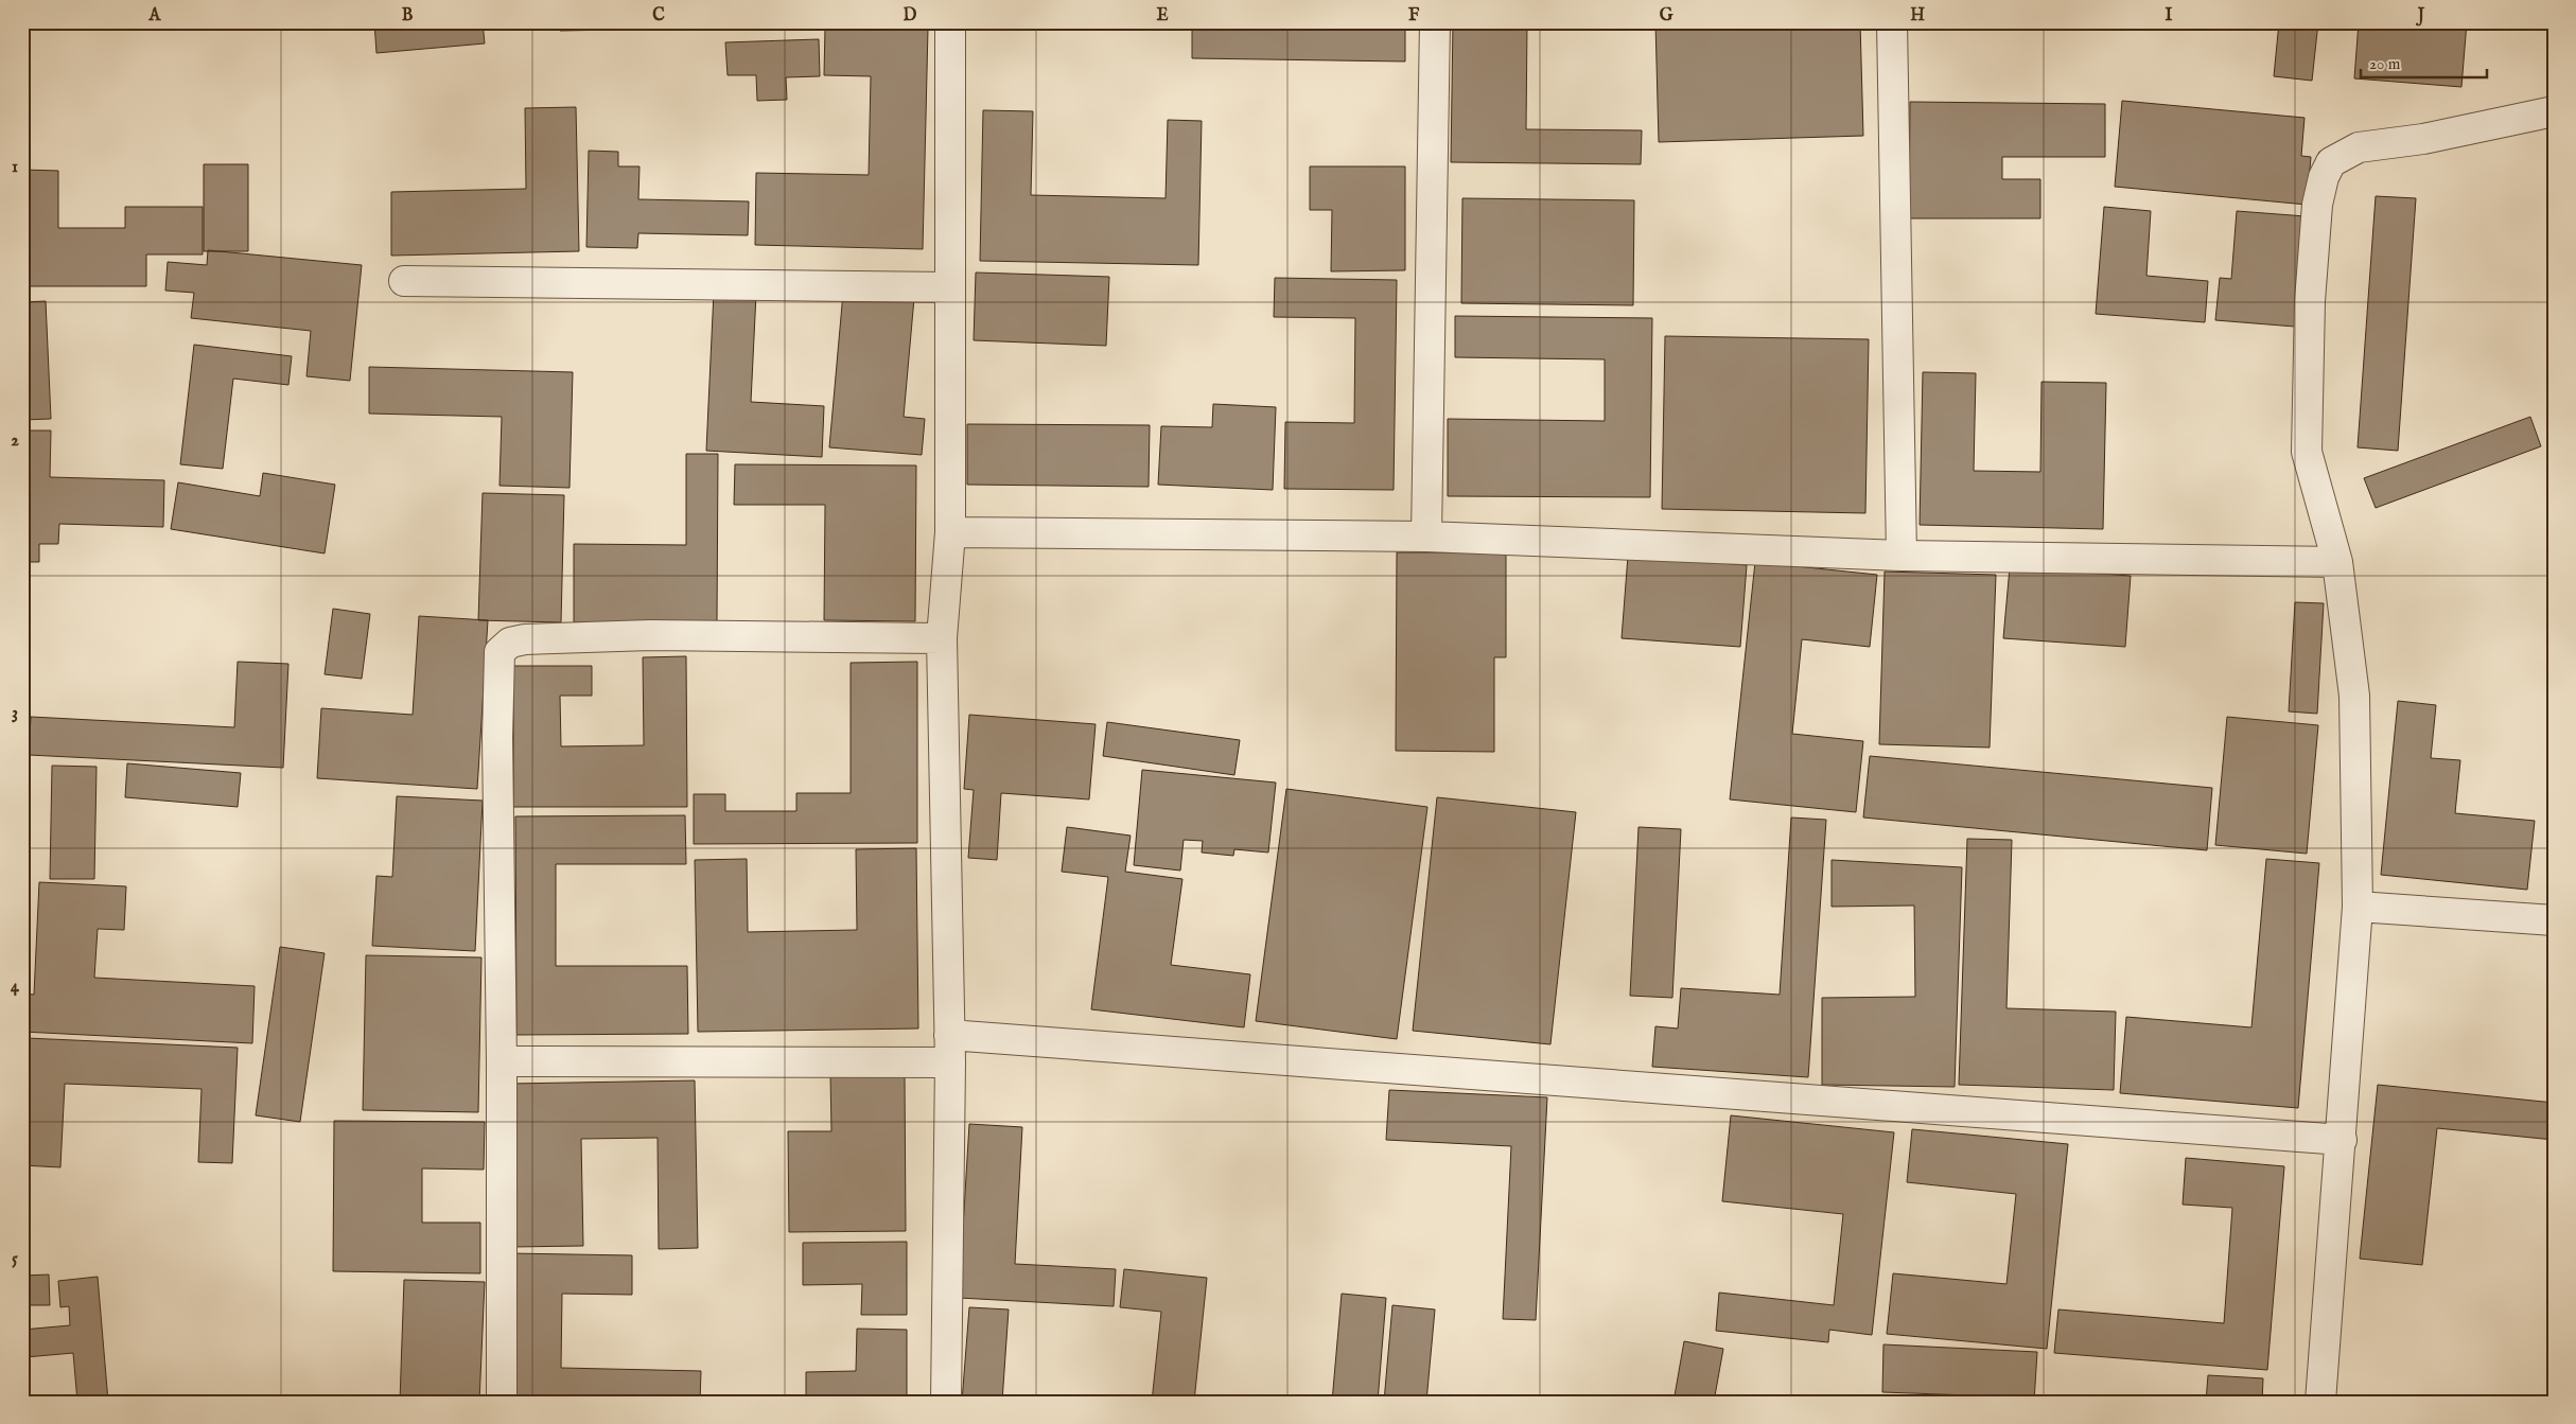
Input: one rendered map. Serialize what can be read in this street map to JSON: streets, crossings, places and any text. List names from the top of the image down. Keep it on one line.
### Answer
{"scale_bar":"20 m","grid":{"columns":["A","B","C","D","E","F","G","H","I","J"],"rows":["1","2","3","4","5"]}}
